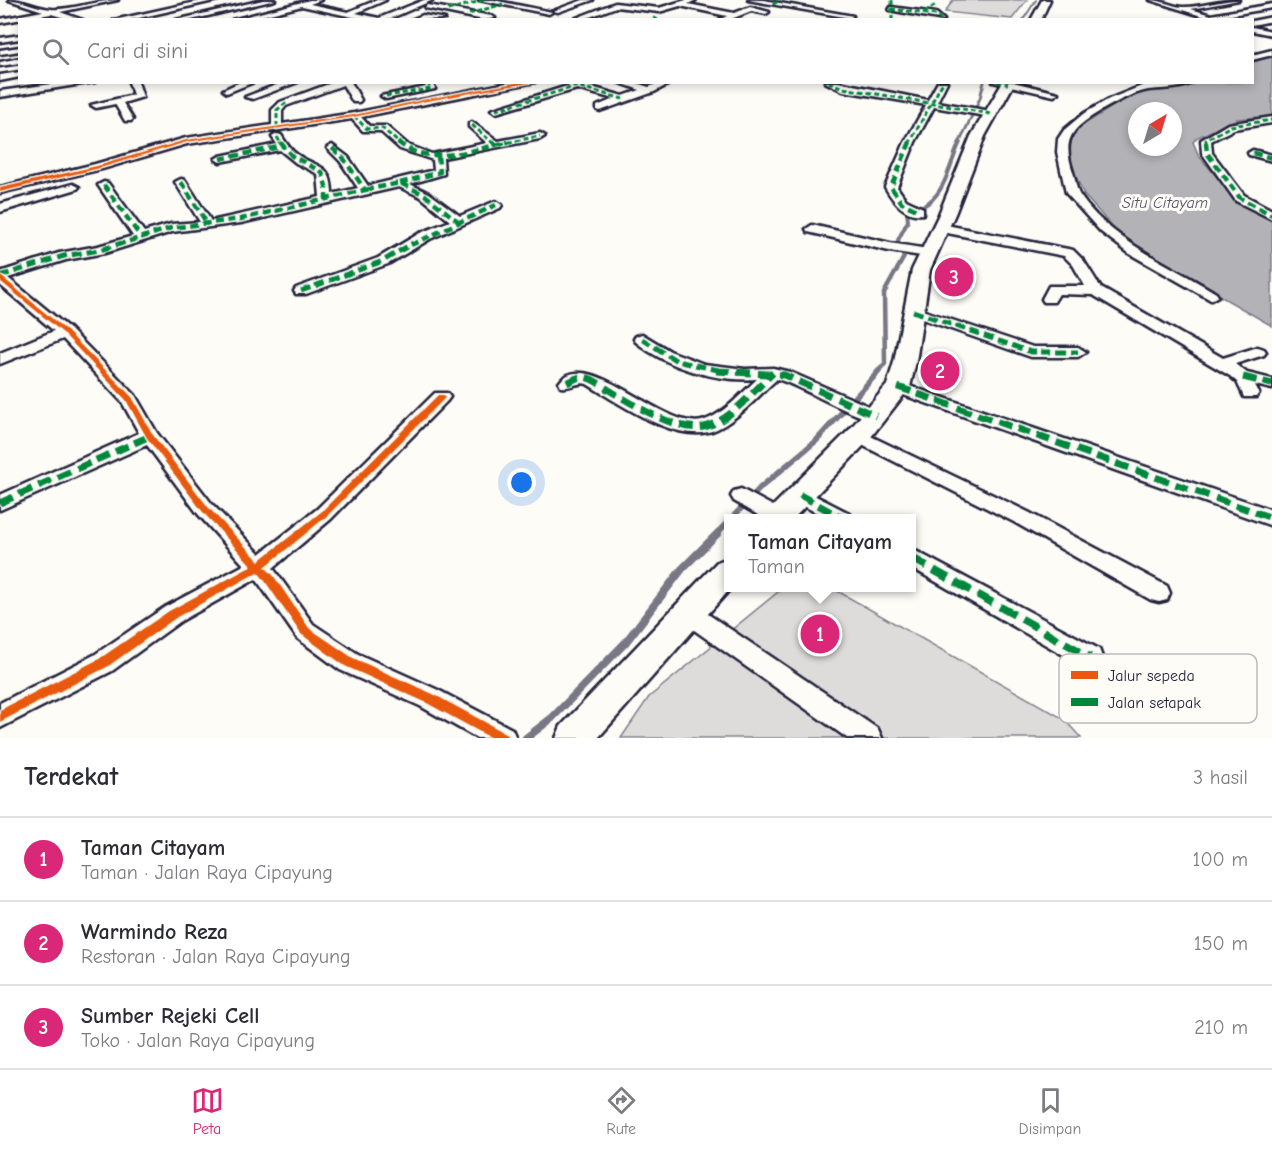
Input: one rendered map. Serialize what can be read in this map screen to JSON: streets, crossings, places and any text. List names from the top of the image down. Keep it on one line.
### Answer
{"water":["Situ Citayam"],"legend":["Jalur sepeda","Jalan setapak"],"north":"top right","page":{"search":"Cari di sini","pins":["3","2","1"],"popup":["Taman Citayam","Taman"],"heading":["Terdekat","3 hasil"],"list":[{"mark":"1","name":"Taman Citayam","note":"Taman · Jalan Raya Cipayung","value":"100 m"},{"mark":"2","name":"Warmindo Reza","note":"Restoran · Jalan Raya Cipayung","value":"150 m"},{"mark":"3","name":"Sumber Rejeki Cell","note":"Toko · Jalan Raya Cipayung","value":"210 m"}],"nav":["Peta","Rute","Disimpan"]}}
